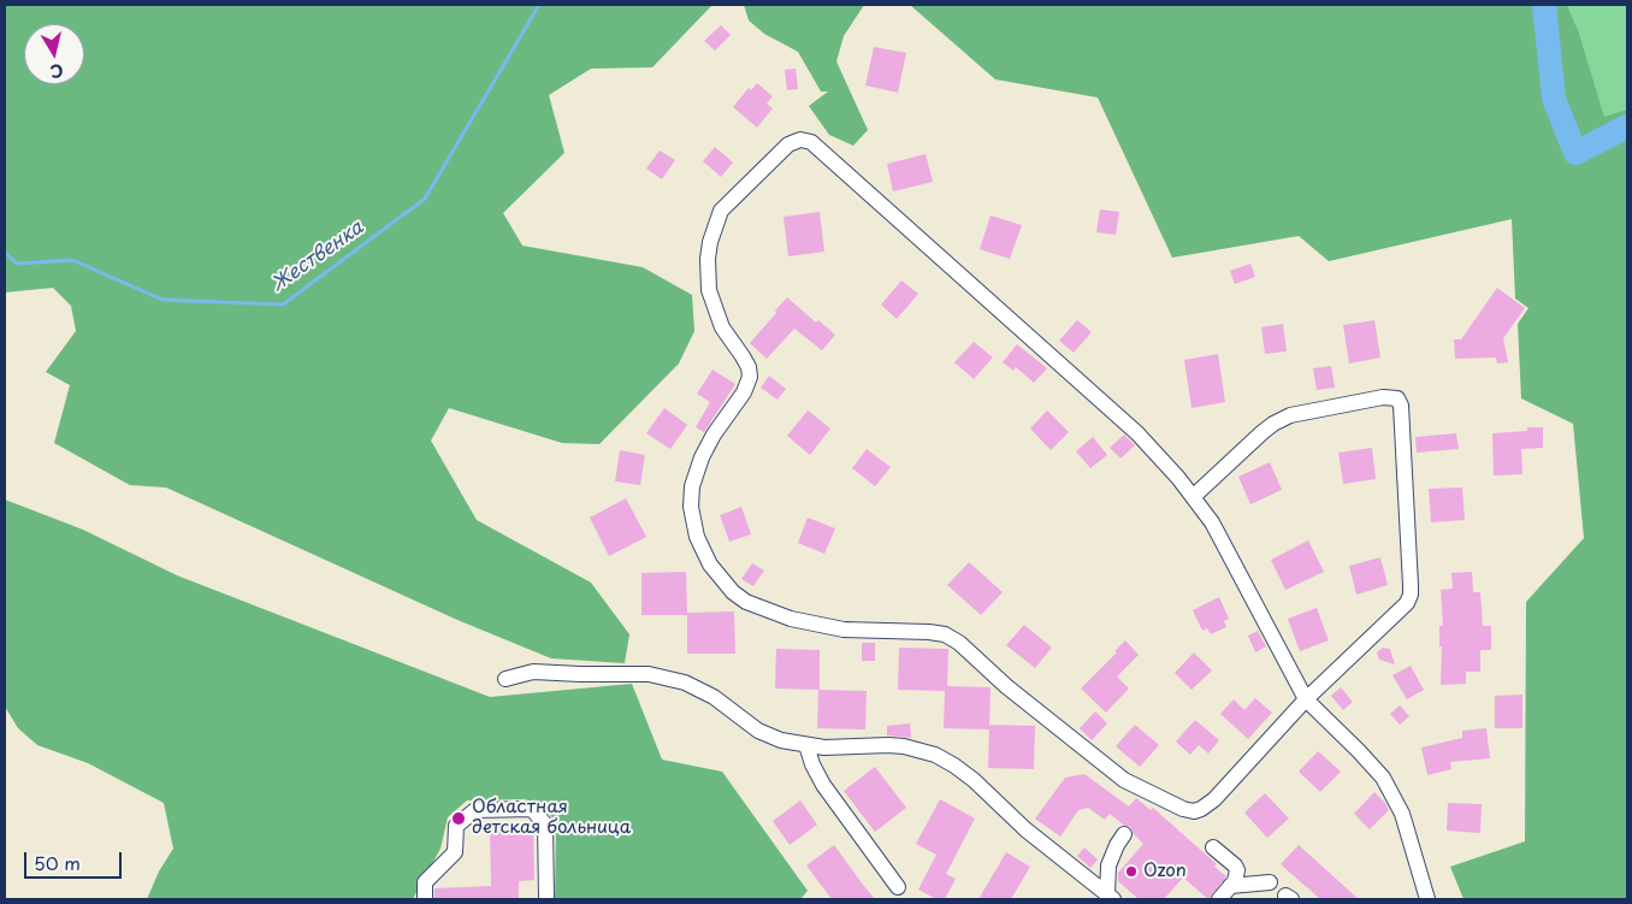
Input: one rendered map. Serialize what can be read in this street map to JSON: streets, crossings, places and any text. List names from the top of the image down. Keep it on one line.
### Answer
{"water":["Жественка"],"places":["Областная детская больница","Ozon"],"scale_bar":"50 m","north":"bottom"}
